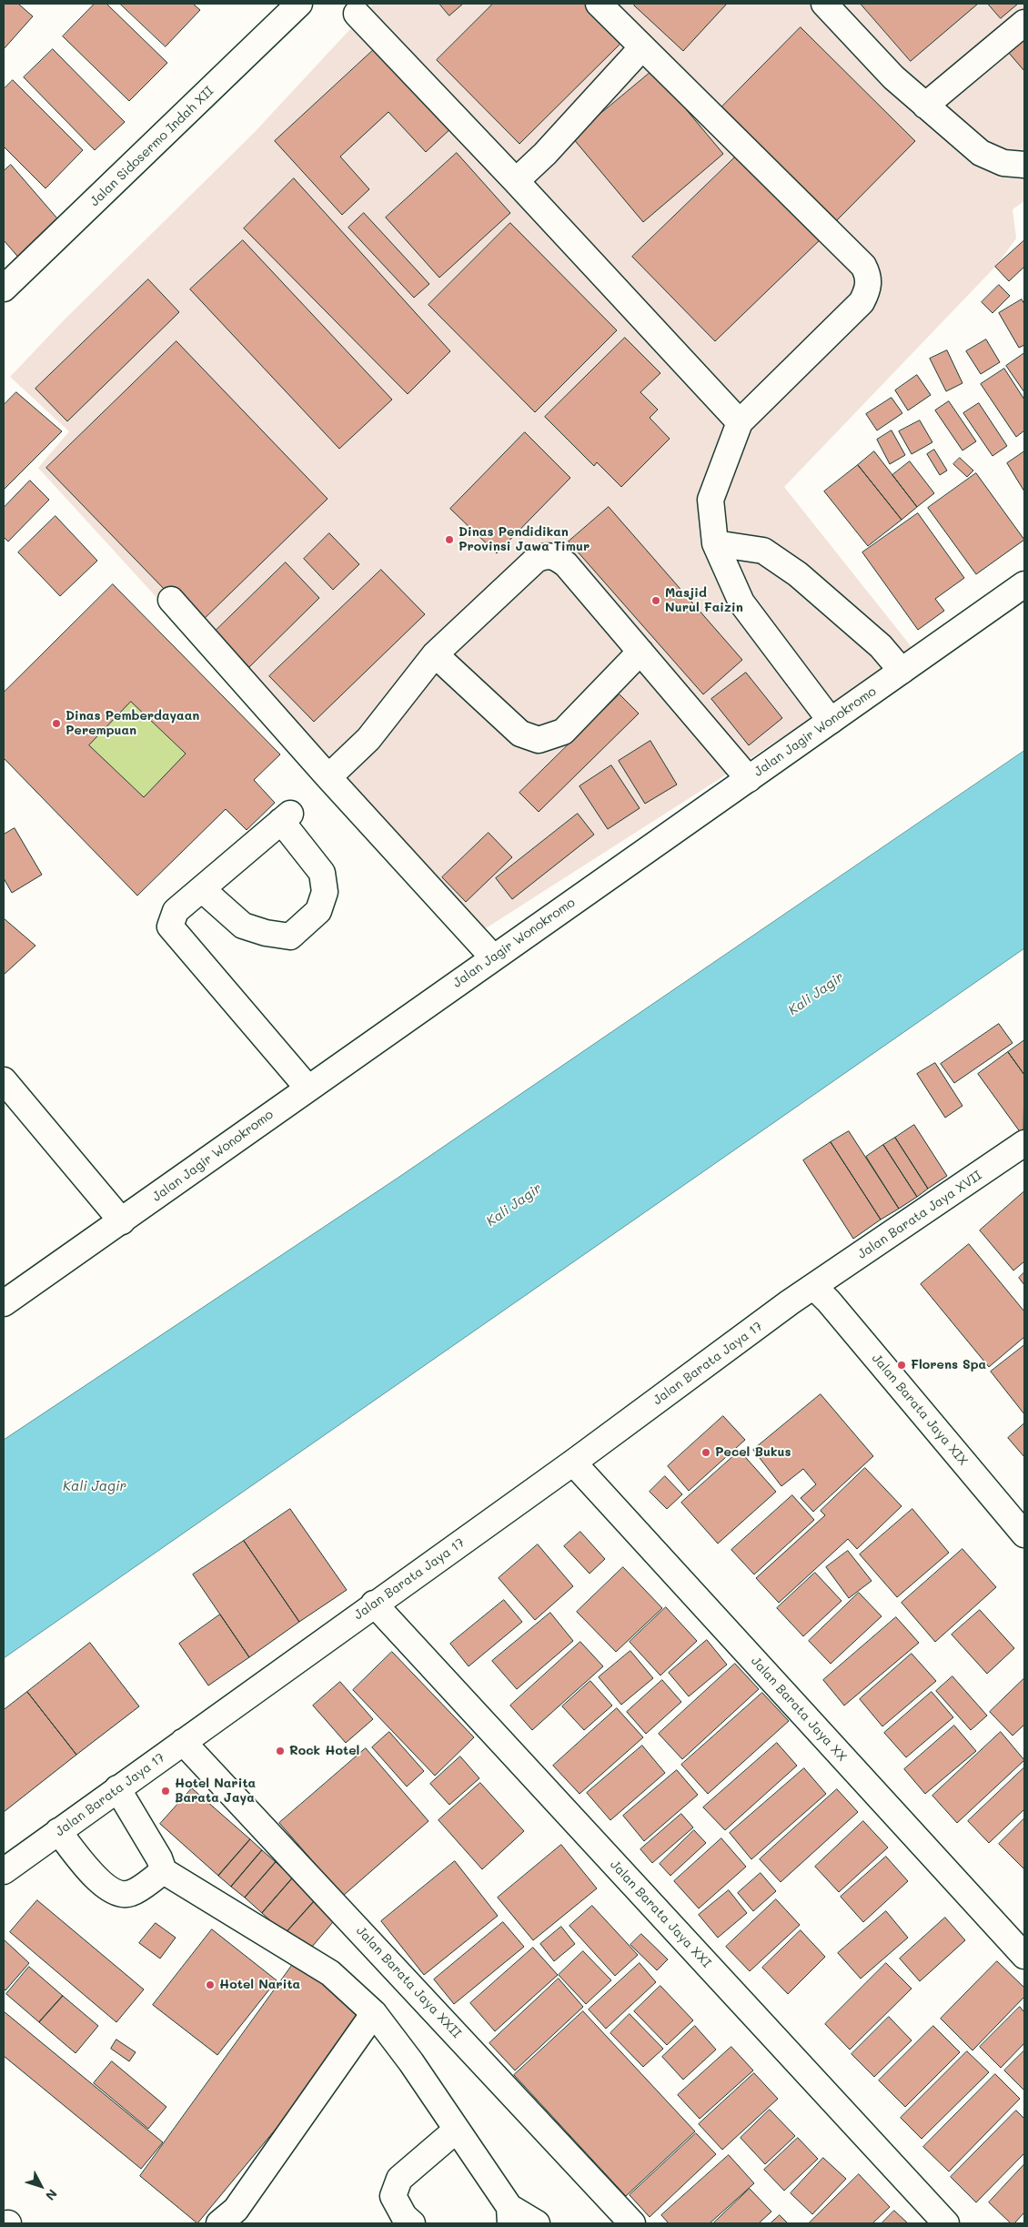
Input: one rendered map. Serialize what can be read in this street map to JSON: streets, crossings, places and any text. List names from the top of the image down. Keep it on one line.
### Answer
{"streets":{"street":["Jalan Sidosermo Indah XII","Jalan Jagir Wonokromo","Jalan Barata Jaya XVII","Jalan Barata Jaya 17","Jalan Barata Jaya XIX","Jalan Barata Jaya XX","Jalan Barata Jaya XXI","Jalan Barata Jaya XXII"]},"crossings":[["Jalan Barata Jaya XVII","Jalan Barata Jaya 17"],["Jalan Barata Jaya XVII","Jalan Barata Jaya XIX"],["Jalan Barata Jaya 17","Jalan Barata Jaya XIX"],["Jalan Barata Jaya 17","Jalan Barata Jaya XX"],["Jalan Barata Jaya 17","Jalan Barata Jaya XXI"],["Jalan Barata Jaya 17","Jalan Barata Jaya XXII"]],"water":["Kali Jagir"],"places":["Dinas Pendidikan Provinsi Jawa Timur","Masjid Nurul Faizin","Dinas Pemberdayaan Perempuan","Florens Spa","Pecel Bukus","Rock Hotel","Hotel Narita Barata Jaya","Hotel Narita"],"north":"bottom right"}
